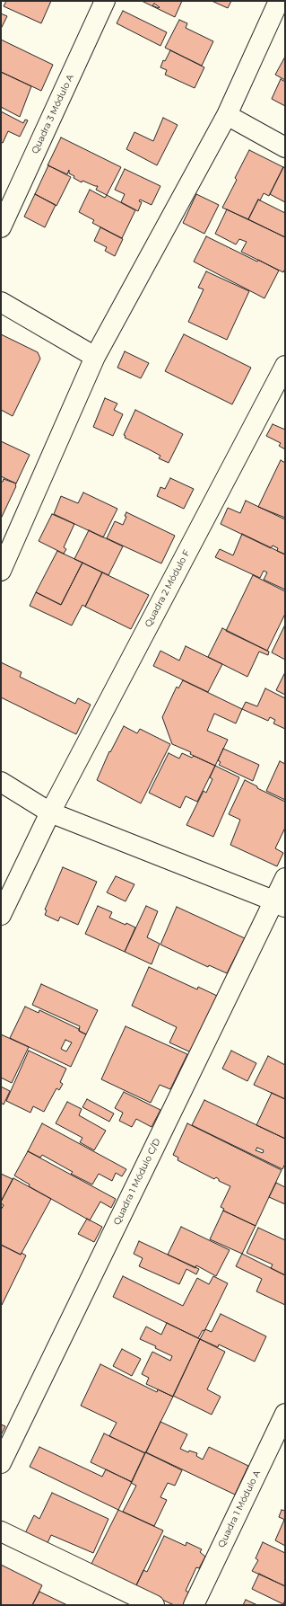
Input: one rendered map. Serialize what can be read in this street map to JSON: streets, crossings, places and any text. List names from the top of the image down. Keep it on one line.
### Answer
{"streets":{"street":["Quadra 3 Módulo A","Quadra 2 Módulo F","Quadra 1 Módulo C/D","Quadra 1 Módulo A"]}}
